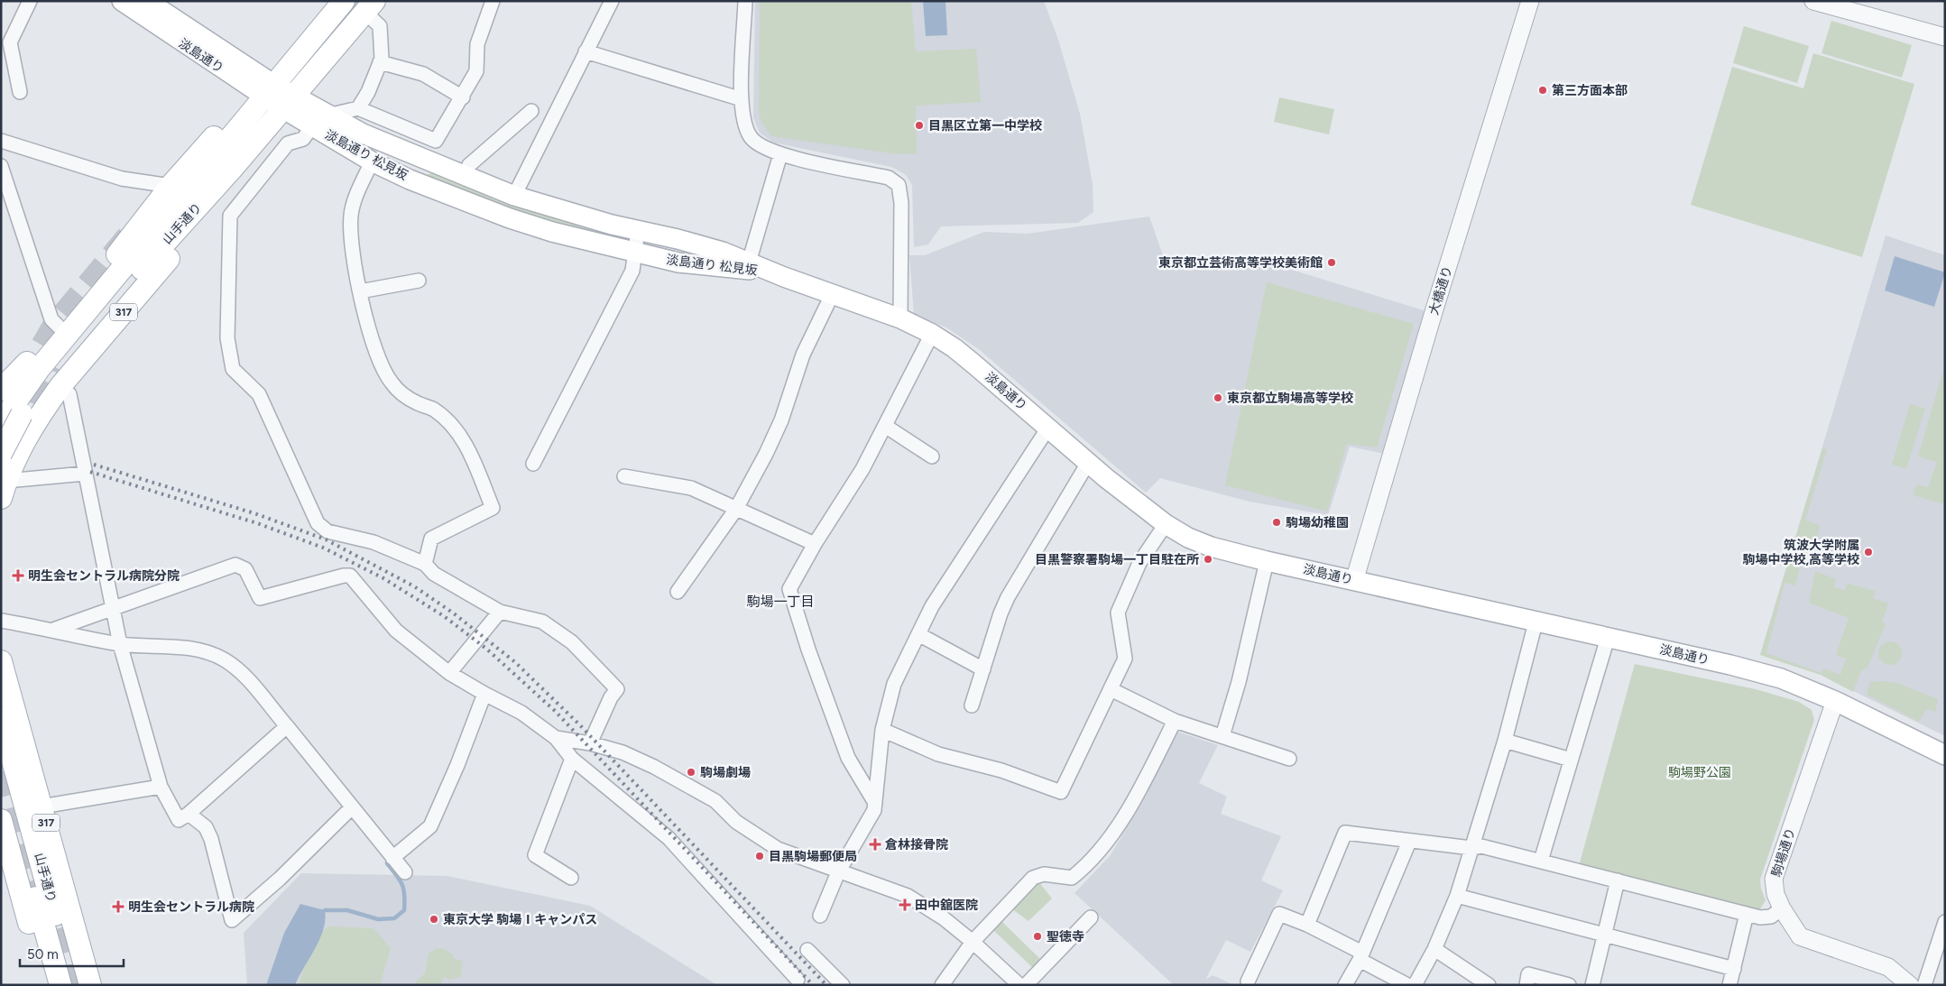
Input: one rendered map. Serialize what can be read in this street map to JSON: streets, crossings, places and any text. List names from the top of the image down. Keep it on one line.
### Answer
{"streets":{"main road":["淡島通り","淡島通り 松見坂","山手通り","317"],"street":["大橋通り","駒場通り"]},"crossings":[["淡島通り","淡島通り 松見坂"],["淡島通り","山手通り"],["淡島通り","大橋通り"],["淡島通り","317"],["淡島通り","駒場通り"],["淡島通り 松見坂","山手通り"],["山手通り","317"]],"districts":["駒場一丁目"],"parks":["駒場野公園"],"places":{"other":["第三方面本部","目黒区立第一中学校","東京都立芸術高等学校美術館","東京都立駒場高等学校","駒場幼稚園","筑波大学附属 駒場中学校,高等学校","目黒警察署駒場一丁目駐在所","駒場劇場","目黒駒場郵便局","東京大学 駒場Ⅰキャンパス","聖徳寺"],"health":["明生会セントラル病院分院","倉林接骨院","田中舘医院","明生会セントラル病院"]},"scale_bar":"50 m"}
